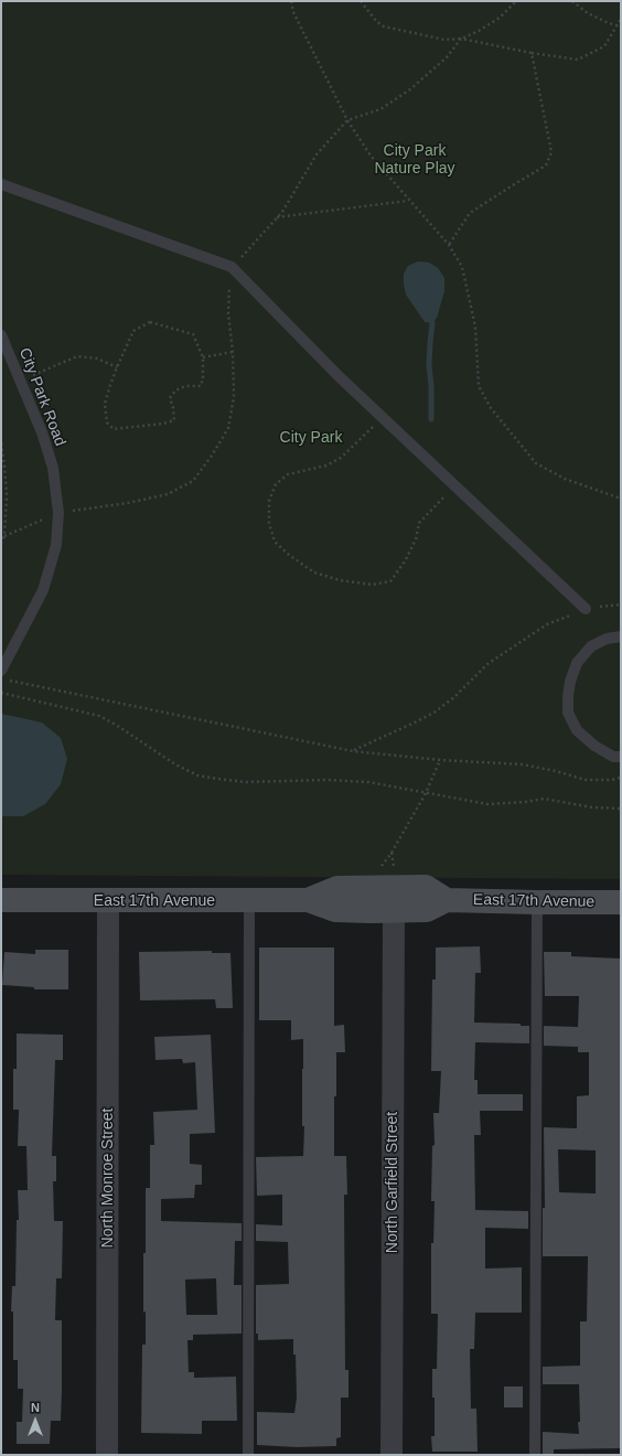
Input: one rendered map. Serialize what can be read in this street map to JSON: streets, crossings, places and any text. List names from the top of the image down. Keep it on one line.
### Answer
{"streets":{"main road":["East 17th Avenue"],"street":["North Monroe Street","North Garfield Street"],"lane":["City Park Road"]},"crossings":[["East 17th Avenue","North Monroe Street"],["East 17th Avenue","North Garfield Street"]],"parks":["City Park Nature Play","City Park"],"north":"top"}
